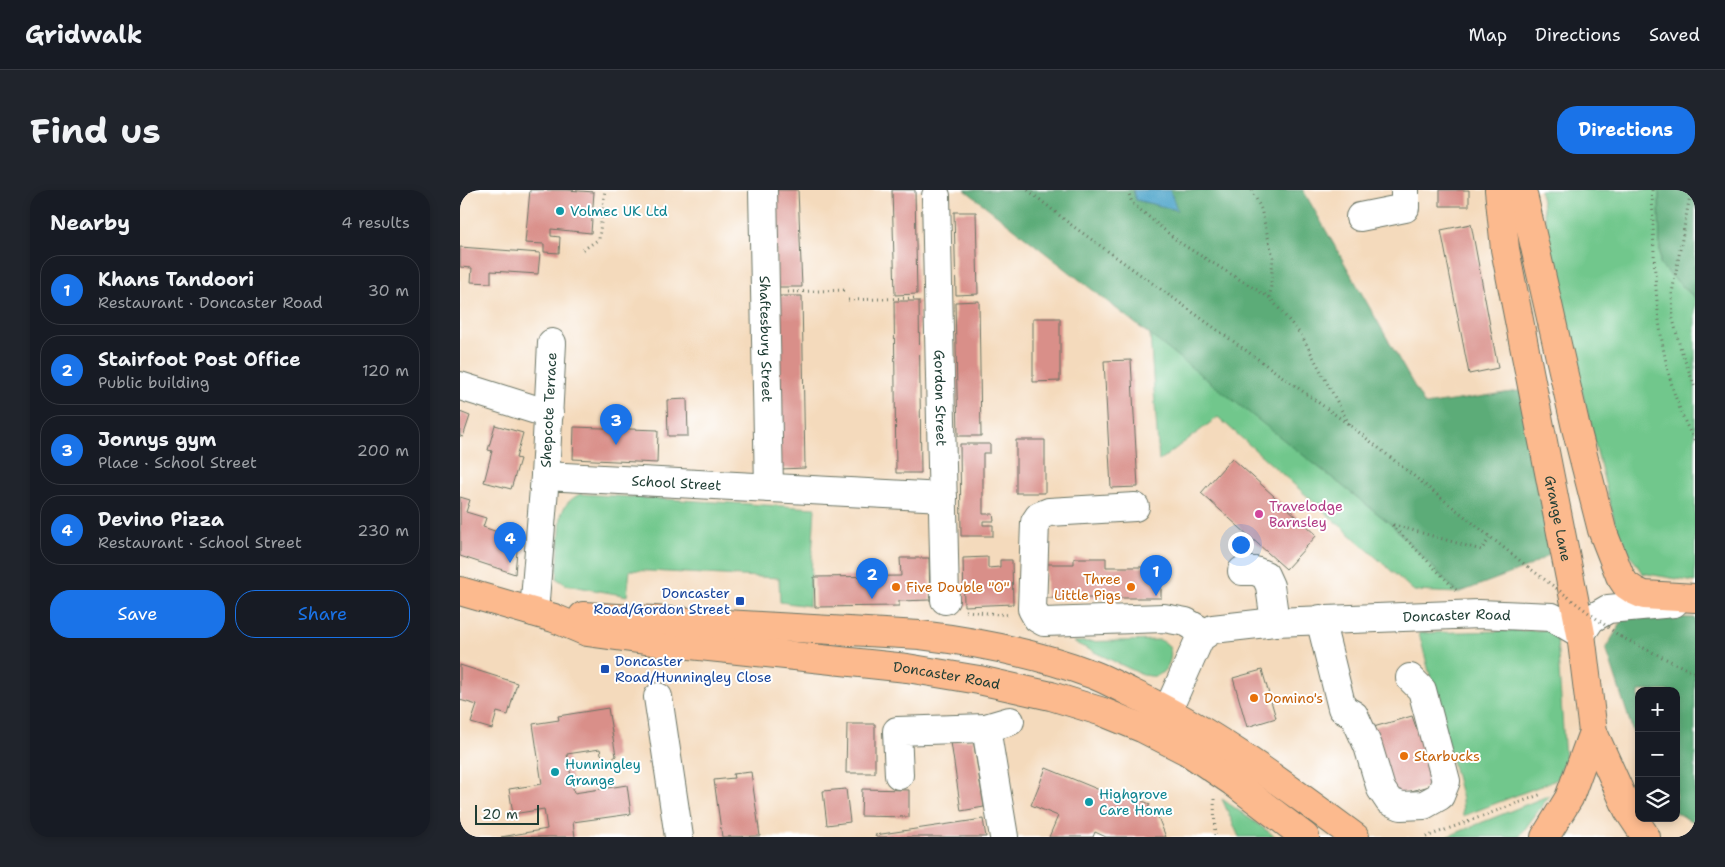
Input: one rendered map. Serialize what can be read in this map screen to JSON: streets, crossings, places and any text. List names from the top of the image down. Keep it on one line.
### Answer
{"streets":{"highway":["Grange Lane","Doncaster Road"],"street":["Shaftesbury Street","Gordon Street","Shepcote Terrace","School Street"]},"crossings":[["Shaftesbury Street","School Street"],["Gordon Street","School Street"],["Shepcote Terrace","School Street"],["Grange Lane","Doncaster Road"]],"places":{"other":["Volmec UK Ltd","Travelodge Barnsley","Five Double \"O\"","Three Little Pigs","Domino's","Starbucks","Hunningley Grange","Highgrove Care Home"],"transit":["Doncaster Road/Gordon Street","Doncaster Road/Hunningley Close"]},"scale_bar":"20 m","page":{"header":"Gridwalk","nav":["Map","Directions","Saved"],"buttons":["Directions",["Save","Share"]],"title":"Find us","heading":["Nearby","4 results"],"list":[{"mark":"1","name":"Khans Tandoori","note":"Restaurant · Doncaster Road","value":"30 m"},{"mark":"2","name":"Stairfoot Post Office","note":"Public building","value":"120 m"},{"mark":"3","name":"Jonnys gym","note":"Place · School Street","value":"200 m"},{"mark":"4","name":"Devino Pizza","note":"Restaurant · School Street","value":"230 m"}],"pins":["3","4","1","2"],"map_buttons":["+","−"],"scale":"20 m"}}
